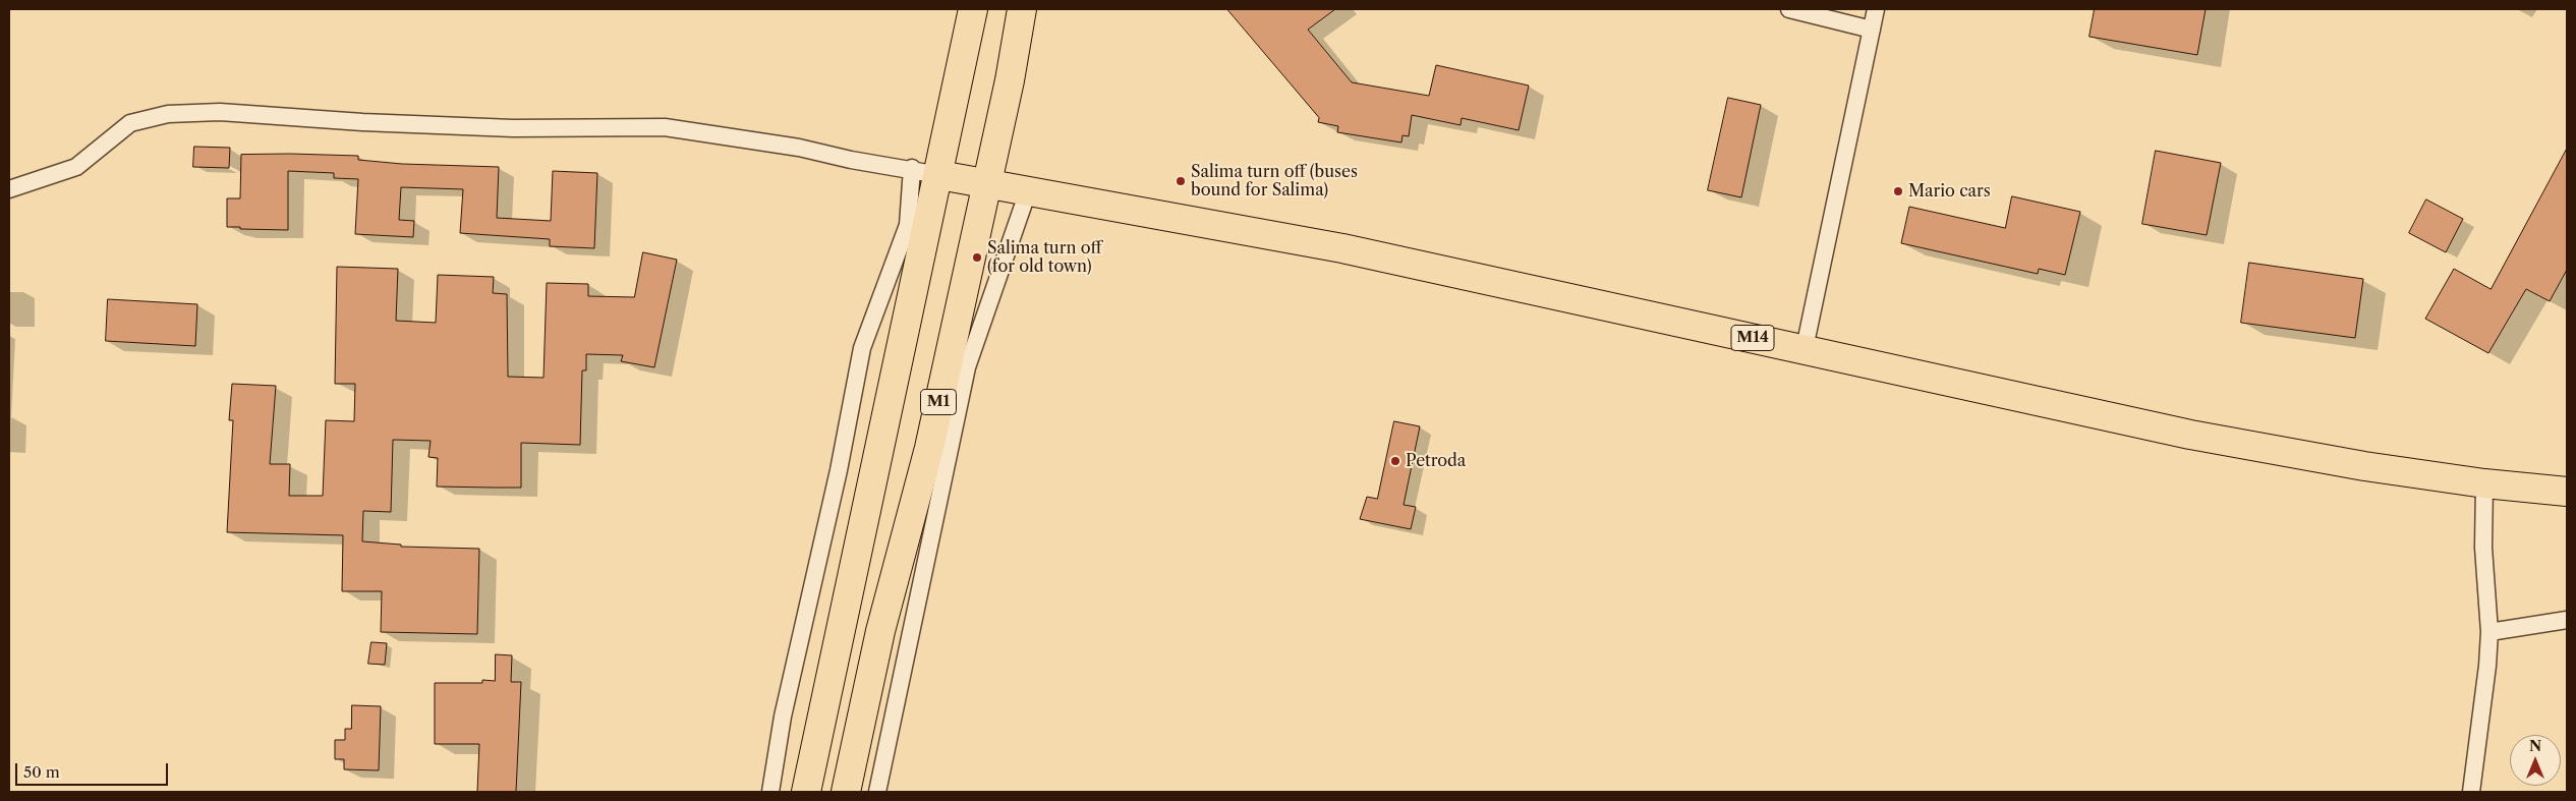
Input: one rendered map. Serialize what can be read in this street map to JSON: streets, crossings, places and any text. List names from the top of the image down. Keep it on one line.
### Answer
{"streets":{"highway":["M14","M1"]},"crossings":[["M14","M1"]],"places":["Salima turn off (buses bound for Salima)","Mario cars","Salima turn off (for old town)","Petroda"],"scale_bar":"50 m","north":"top"}
